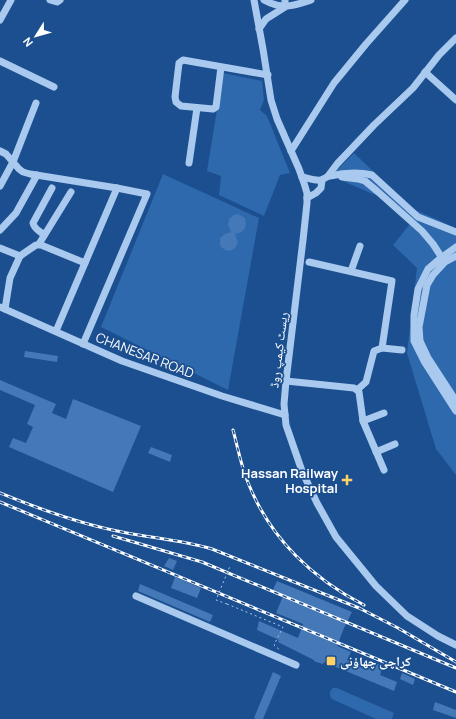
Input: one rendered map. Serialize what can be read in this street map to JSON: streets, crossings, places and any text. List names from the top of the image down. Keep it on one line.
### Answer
{"streets":{"street":["ریسٹ کیمپ روڈ","CHANESAR ROAD"]},"crossings":[["ریسٹ کیمپ روڈ","CHANESAR ROAD"]],"places":{"health":["Hassan Railway Hospital"],"transit":["کراچی چھاؤنی"]},"north":"bottom left"}
